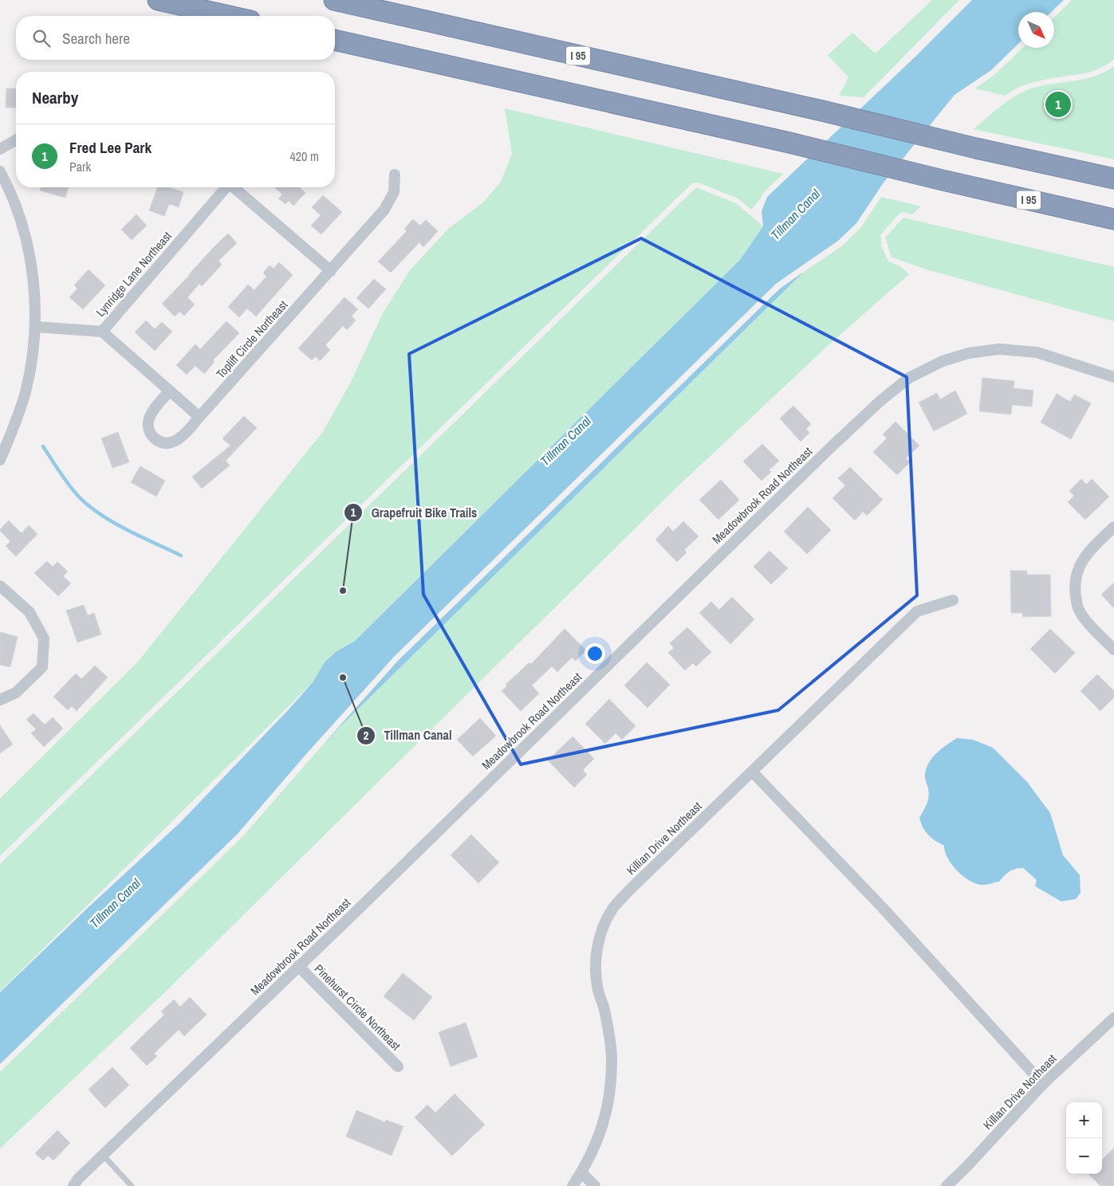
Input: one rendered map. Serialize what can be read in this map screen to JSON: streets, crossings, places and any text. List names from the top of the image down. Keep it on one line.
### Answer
{"streets":{"highway":["I 95"],"street":["Lynridge Lane Northeast","Topliff Circle Northeast","Meadowbrook Road Northeast","Killian Drive Northeast","Pinehurst Circle Northeast"]},"crossings":[["Meadowbrook Road Northeast","Pinehurst Circle Northeast"]],"water":["Tillman Canal"],"places":["Grapefruit Bike Trails","Tillman Canal"],"north":"bottom right","page":{"search":"Search here","heading":"Nearby","pins":"1","list":[{"mark":"1","name":"Fred Lee Park","note":"Park","value":"420 m"}],"map_buttons":["+","−"]}}
